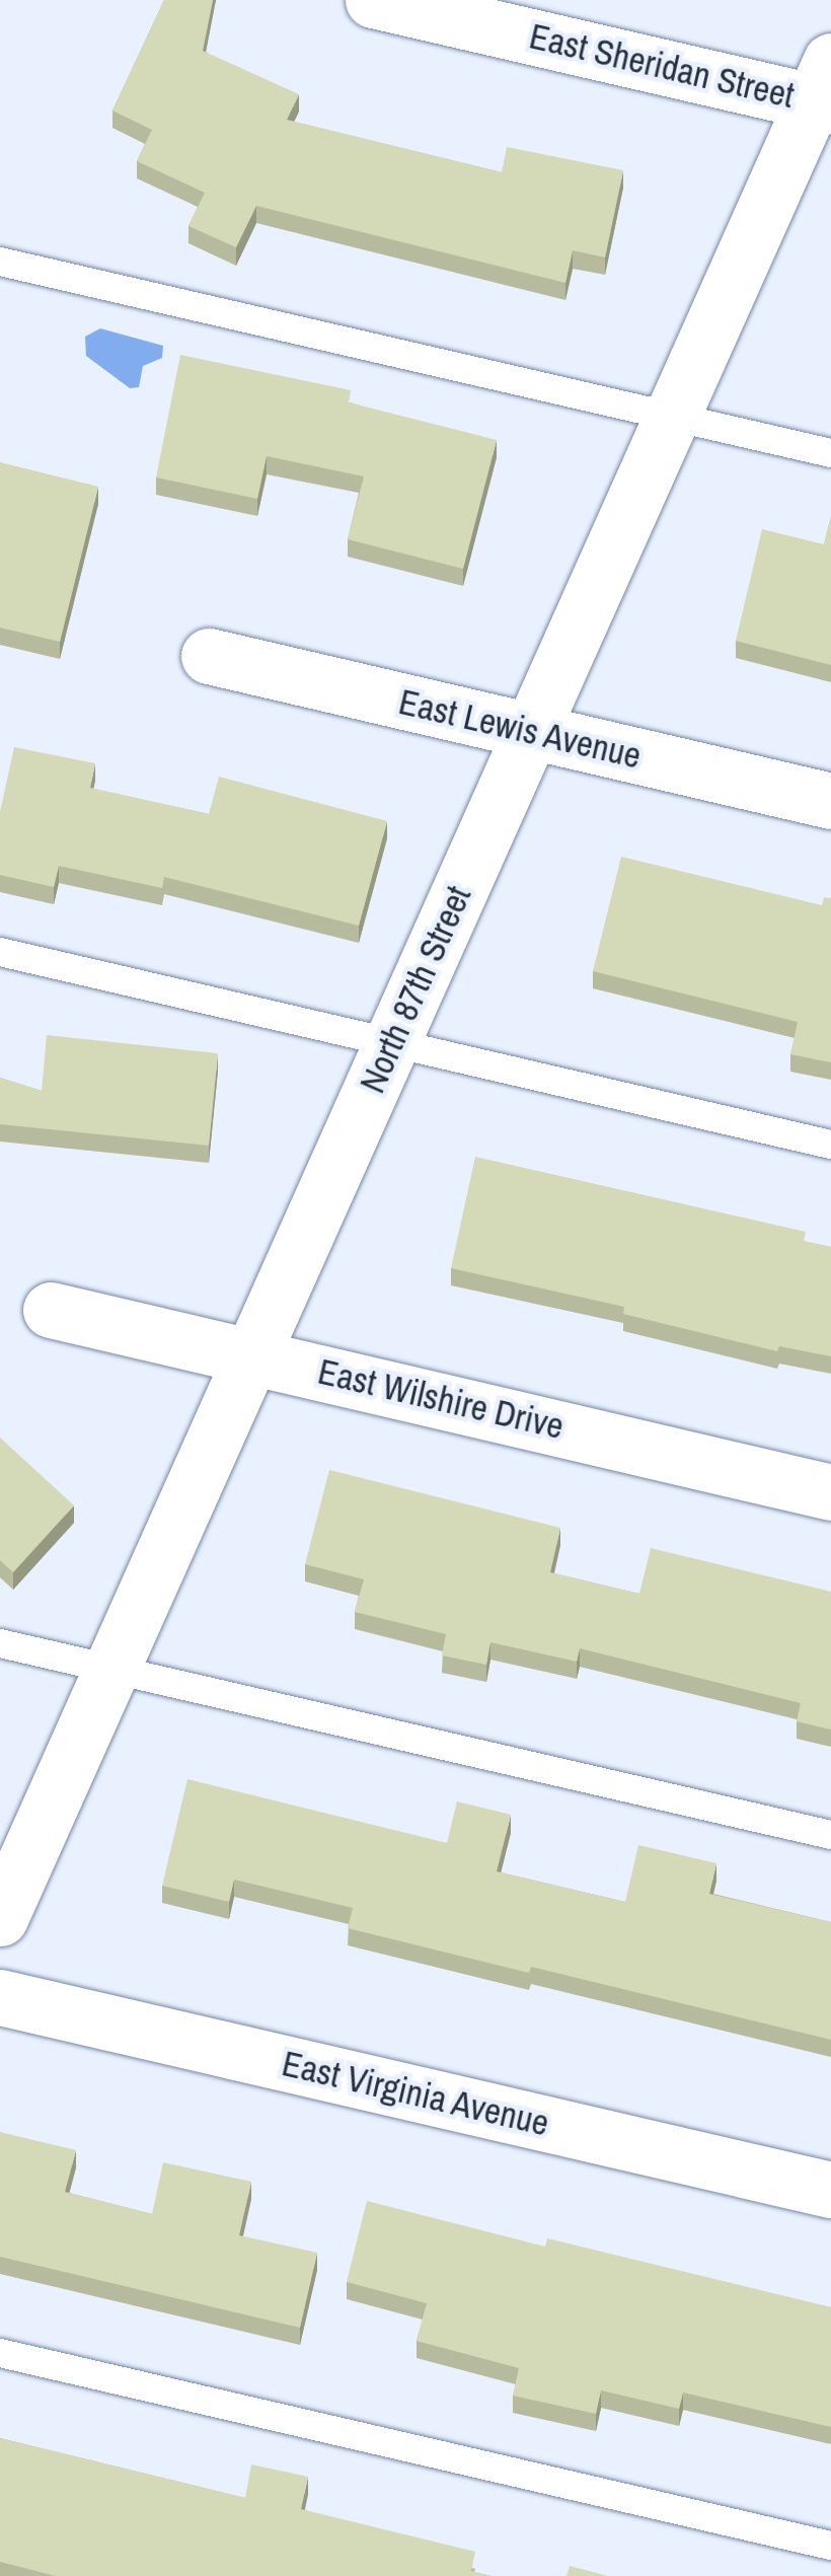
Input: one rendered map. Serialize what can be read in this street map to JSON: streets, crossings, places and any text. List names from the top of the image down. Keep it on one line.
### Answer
{"streets":{"street":["East Sheridan Street","East Lewis Avenue","North 87th Street","East Wilshire Drive","East Virginia Avenue"]},"crossings":[["East Sheridan Street","North 87th Street"],["East Lewis Avenue","North 87th Street"],["North 87th Street","East Wilshire Drive"]]}
